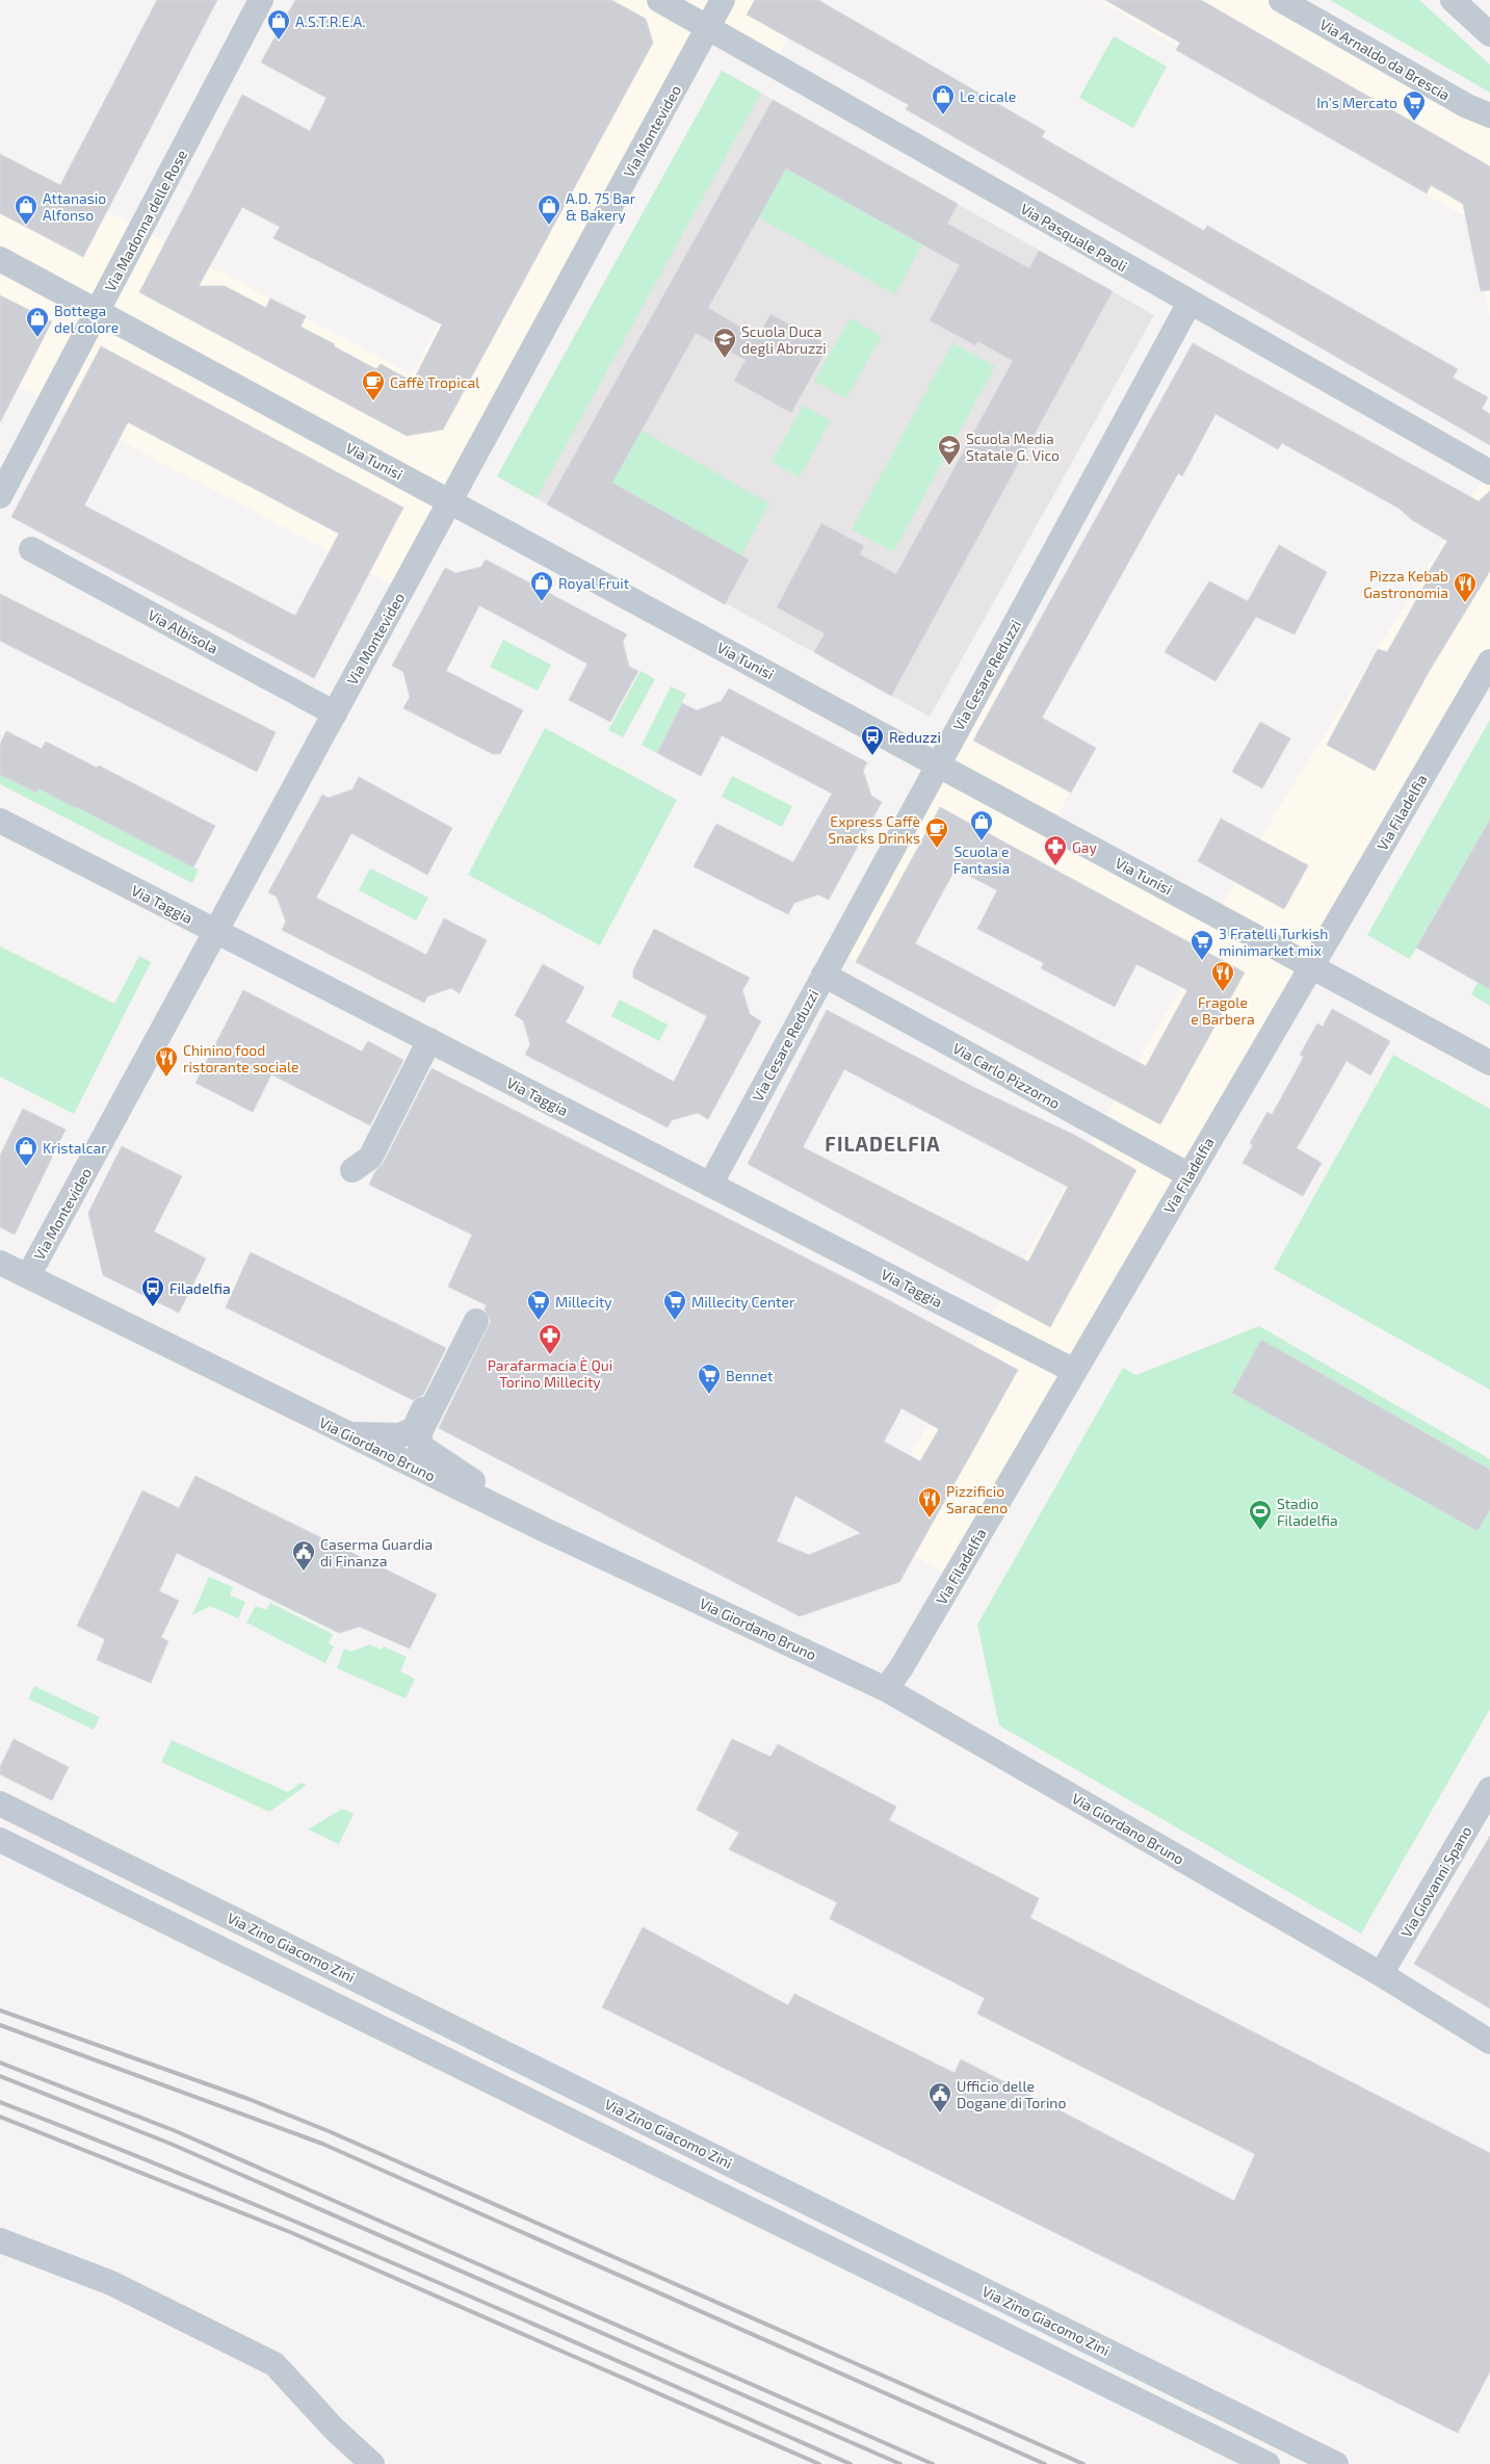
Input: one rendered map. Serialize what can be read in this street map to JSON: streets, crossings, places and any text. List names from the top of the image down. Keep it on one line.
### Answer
{"streets":{"street":["Via Arnaldo da Brescia","Via Montevideo","Via Madonna delle Rose","Via Pasquale Paoli","Via Tunisi","Via Albisola","Via Cesare Reduzzi","Via Filadelfia","Via Taggia","Via Carlo Pizzorno","Via Giordano Bruno","Via Giovanni Spano","Via Zino Giacomo Zini"]},"crossings":[["Via Montevideo","Via Pasquale Paoli"],["Via Montevideo","Via Tunisi"],["Via Montevideo","Via Albisola"],["Via Montevideo","Via Taggia"],["Via Montevideo","Via Giordano Bruno"],["Via Madonna delle Rose","Via Tunisi"],["Via Pasquale Paoli","Via Cesare Reduzzi"],["Via Tunisi","Via Cesare Reduzzi"],["Via Tunisi","Via Filadelfia"],["Via Cesare Reduzzi","Via Taggia"],["Via Cesare Reduzzi","Via Carlo Pizzorno"],["Via Filadelfia","Via Taggia"],["Via Filadelfia","Via Carlo Pizzorno"],["Via Filadelfia","Via Giordano Bruno"],["Via Giordano Bruno","Via Giovanni Spano"]],"districts":["FILADELFIA"],"places":{"shop":["A.S.T.R.E.A.","Le cicale","Attanasio Alfonso","A.D. 75 Bar & Bakery","Bottega del colore","Royal Fruit","Scuola e Fantasia","Kristalcar"],"supermarket":["In's Mercato","3 Fratelli Turkish minimarket mix","Millecity","Millecity Center","Bennet"],"school or university":["Scuola Duca degli Abruzzi","Scuola Media Statale G. Vico"],"cafe":["Caffè Tropical","Express Caffè Snacks Drinks"],"restaurant":["Pizza Kebab Gastronomia","Fragole e Barbera","Chinino food ristorante sociale","Pizzificio Saraceno"],"bus stop":["Reduzzi","Filadelfia"],"pharmacy":["Gay","Parafarmacia È Qui Torino Millecity"],"sports":["Stadio Filadelfia"],"public building":["Caserma Guardia di Finanza","Ufficio delle Dogane di Torino"]}}
